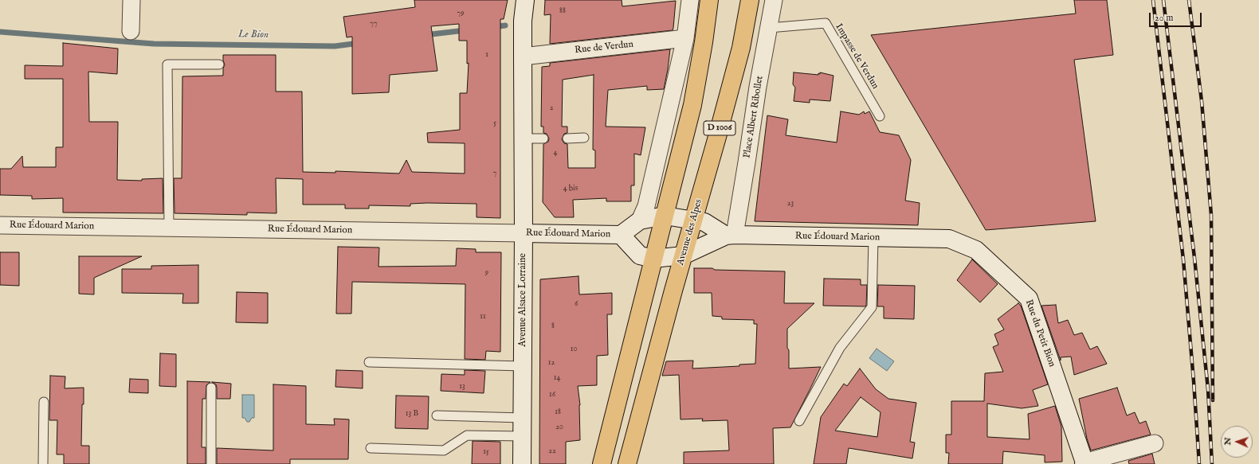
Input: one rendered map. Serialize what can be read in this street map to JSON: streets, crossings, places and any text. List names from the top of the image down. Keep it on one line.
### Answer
{"streets":{"main road":["D 1006","Avenue des Alpes"],"street":["Rue de Verdun","Place Albert Ribollet","Rue Édouard Marion","Avenue Alsace Lorraine","Rue du Petit Bion"],"lane":["Impasse de Verdun"]},"crossings":[["Rue de Verdun","Avenue Alsace Lorraine"],["Impasse de Verdun","Place Albert Ribollet"],["Place Albert Ribollet","Rue Édouard Marion"],["Rue Édouard Marion","Avenue des Alpes"],["Rue Édouard Marion","Avenue Alsace Lorraine"],["Rue Édouard Marion","Rue du Petit Bion"]],"water":["Le Bion"],"house_numbers":["88","79","77","1","2","5","4","7","4 bis","23","9","6","11","8","10","12","14","13","16","18","13 B","20","22","15"],"scale_bar":"20 m","north":"left"}
